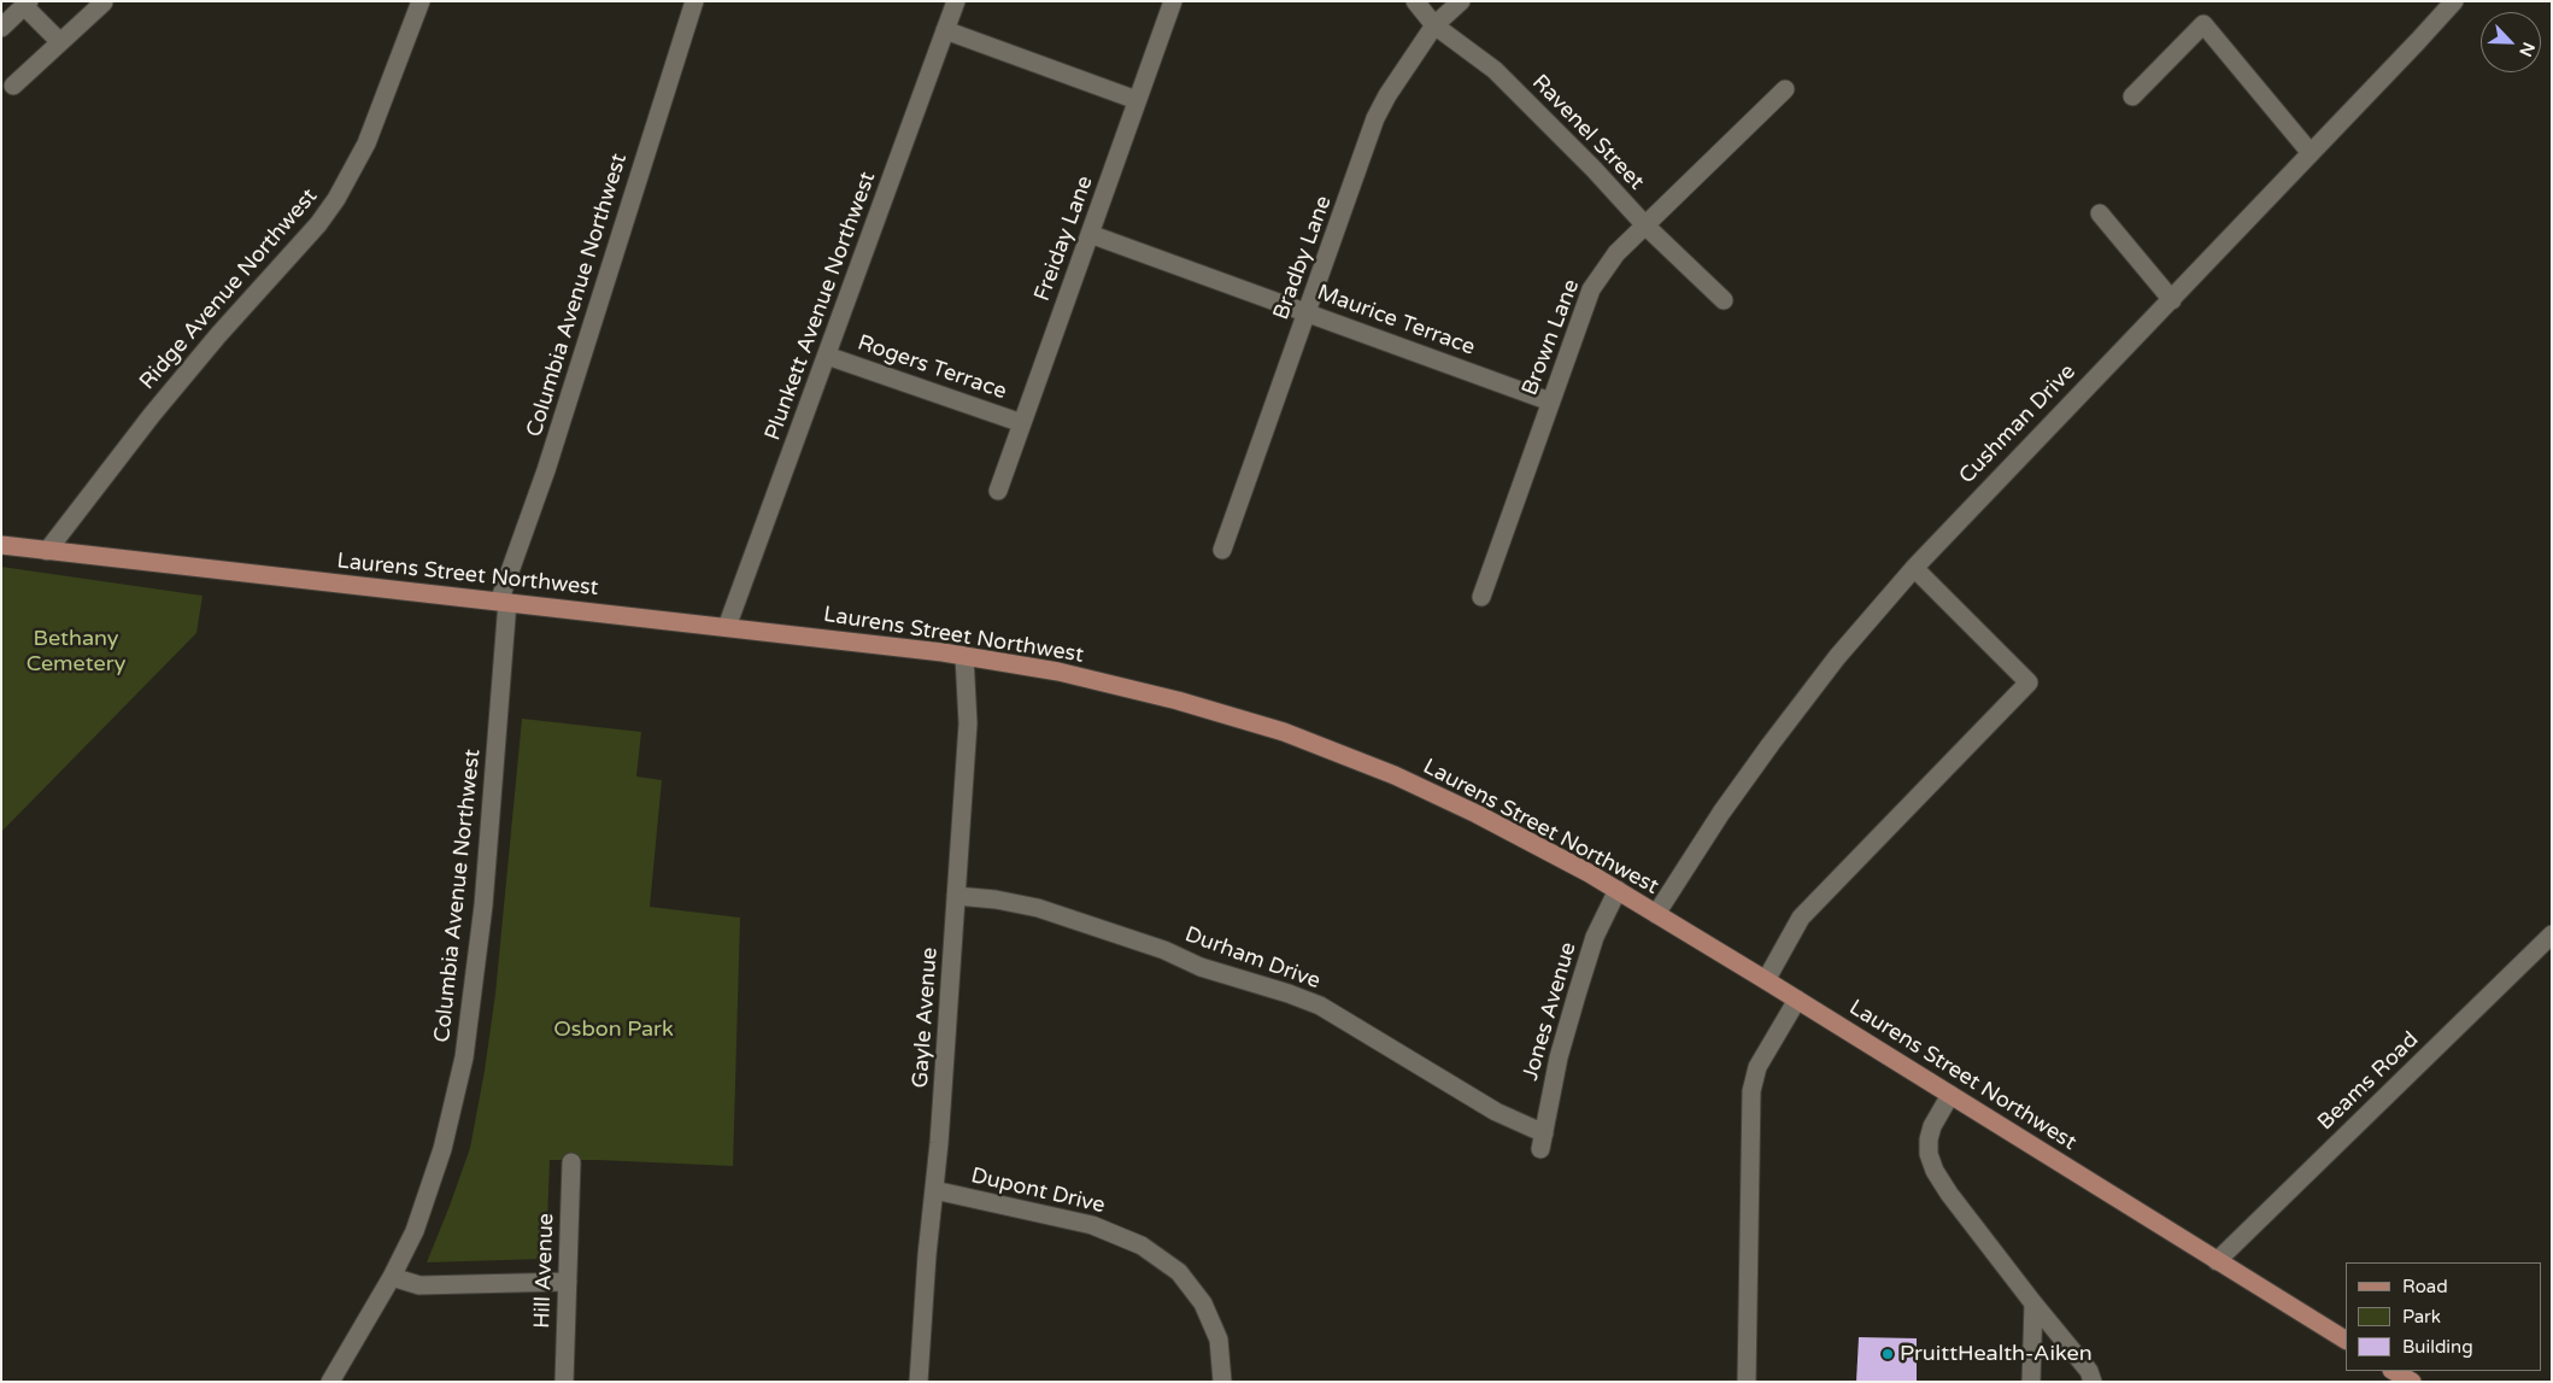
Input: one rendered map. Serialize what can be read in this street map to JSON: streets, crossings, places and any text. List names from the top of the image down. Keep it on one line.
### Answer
{"streets":{"main road":["Laurens Street Northwest"],"street":["Ravenel Street","Freiday Lane","Bradby Lane","Ridge Avenue Northwest","Columbia Avenue Northwest","Plunkett Avenue Northwest","Maurice Terrace","Brown Lane","Rogers Terrace","Cushman Drive","Durham Drive","Jones Avenue","Gayle Avenue","Beams Road","Dupont Drive","Hill Avenue"]},"crossings":[["Ravenel Street","Bradby Lane"],["Ravenel Street","Brown Lane"],["Freiday Lane","Maurice Terrace"],["Freiday Lane","Rogers Terrace"],["Bradby Lane","Maurice Terrace"],["Ridge Avenue Northwest","Laurens Street Northwest"],["Columbia Avenue Northwest","Laurens Street Northwest"],["Plunkett Avenue Northwest","Rogers Terrace"],["Plunkett Avenue Northwest","Laurens Street Northwest"],["Maurice Terrace","Brown Lane"],["Cushman Drive","Laurens Street Northwest"],["Laurens Street Northwest","Jones Avenue"],["Laurens Street Northwest","Gayle Avenue"],["Laurens Street Northwest","Beams Road"],["Durham Drive","Jones Avenue"],["Durham Drive","Gayle Avenue"],["Gayle Avenue","Dupont Drive"]],"parks":["Bethany Cemetery","Osbon Park"],"places":["PruittHealth-Aiken"],"legend":["Road","Park","Building"],"north":"bottom right"}
